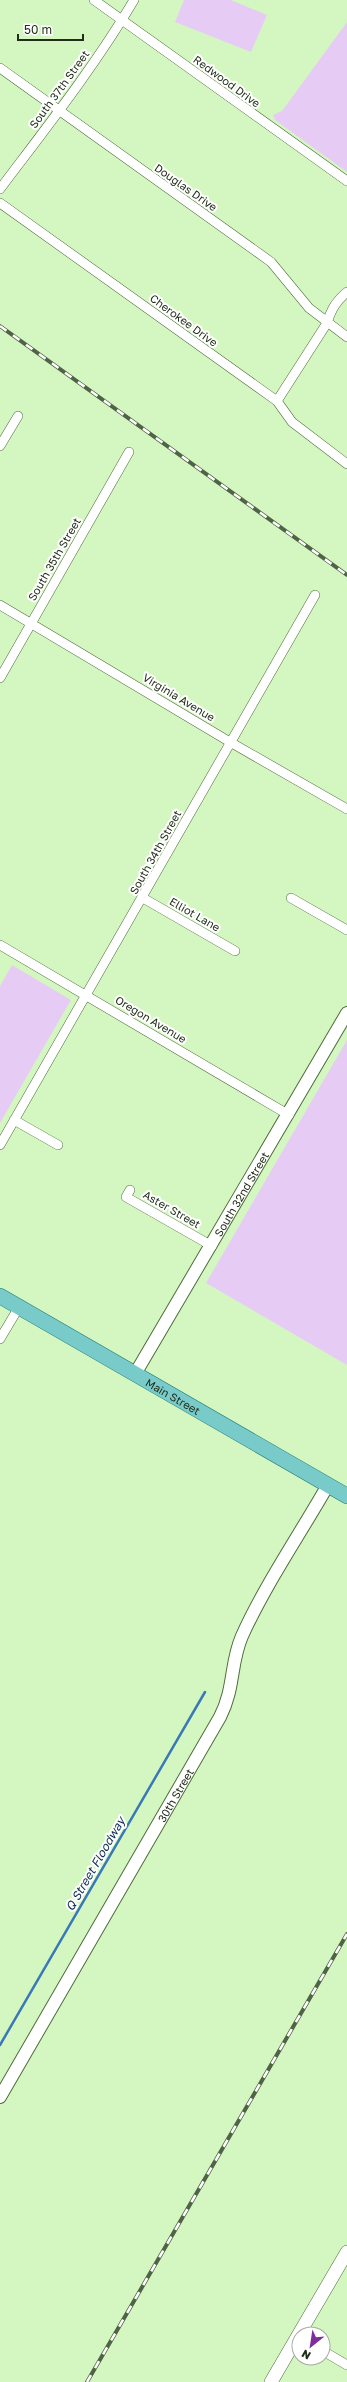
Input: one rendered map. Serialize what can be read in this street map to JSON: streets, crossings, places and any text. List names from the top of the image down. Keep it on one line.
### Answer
{"streets":{"main road":["Main Street"],"street":["Redwood Drive","South 37th Street","Douglas Drive","Cherokee Drive","South 35th Street","Virginia Avenue","South 34th Street","Elliot Lane","Oregon Avenue","South 32nd Street","Aster Street","30th Street"]},"crossings":[["Redwood Drive","South 37th Street"],["South 37th Street","Douglas Drive"],["South 35th Street","Virginia Avenue"],["Virginia Avenue","South 34th Street"],["South 34th Street","Elliot Lane"],["South 34th Street","Oregon Avenue"],["Oregon Avenue","South 32nd Street"],["South 32nd Street","Aster Street"],["South 32nd Street","Main Street"],["Main Street","30th Street"]],"water":["Q Street Floodway"],"scale_bar":"50 m","north":"bottom left"}
